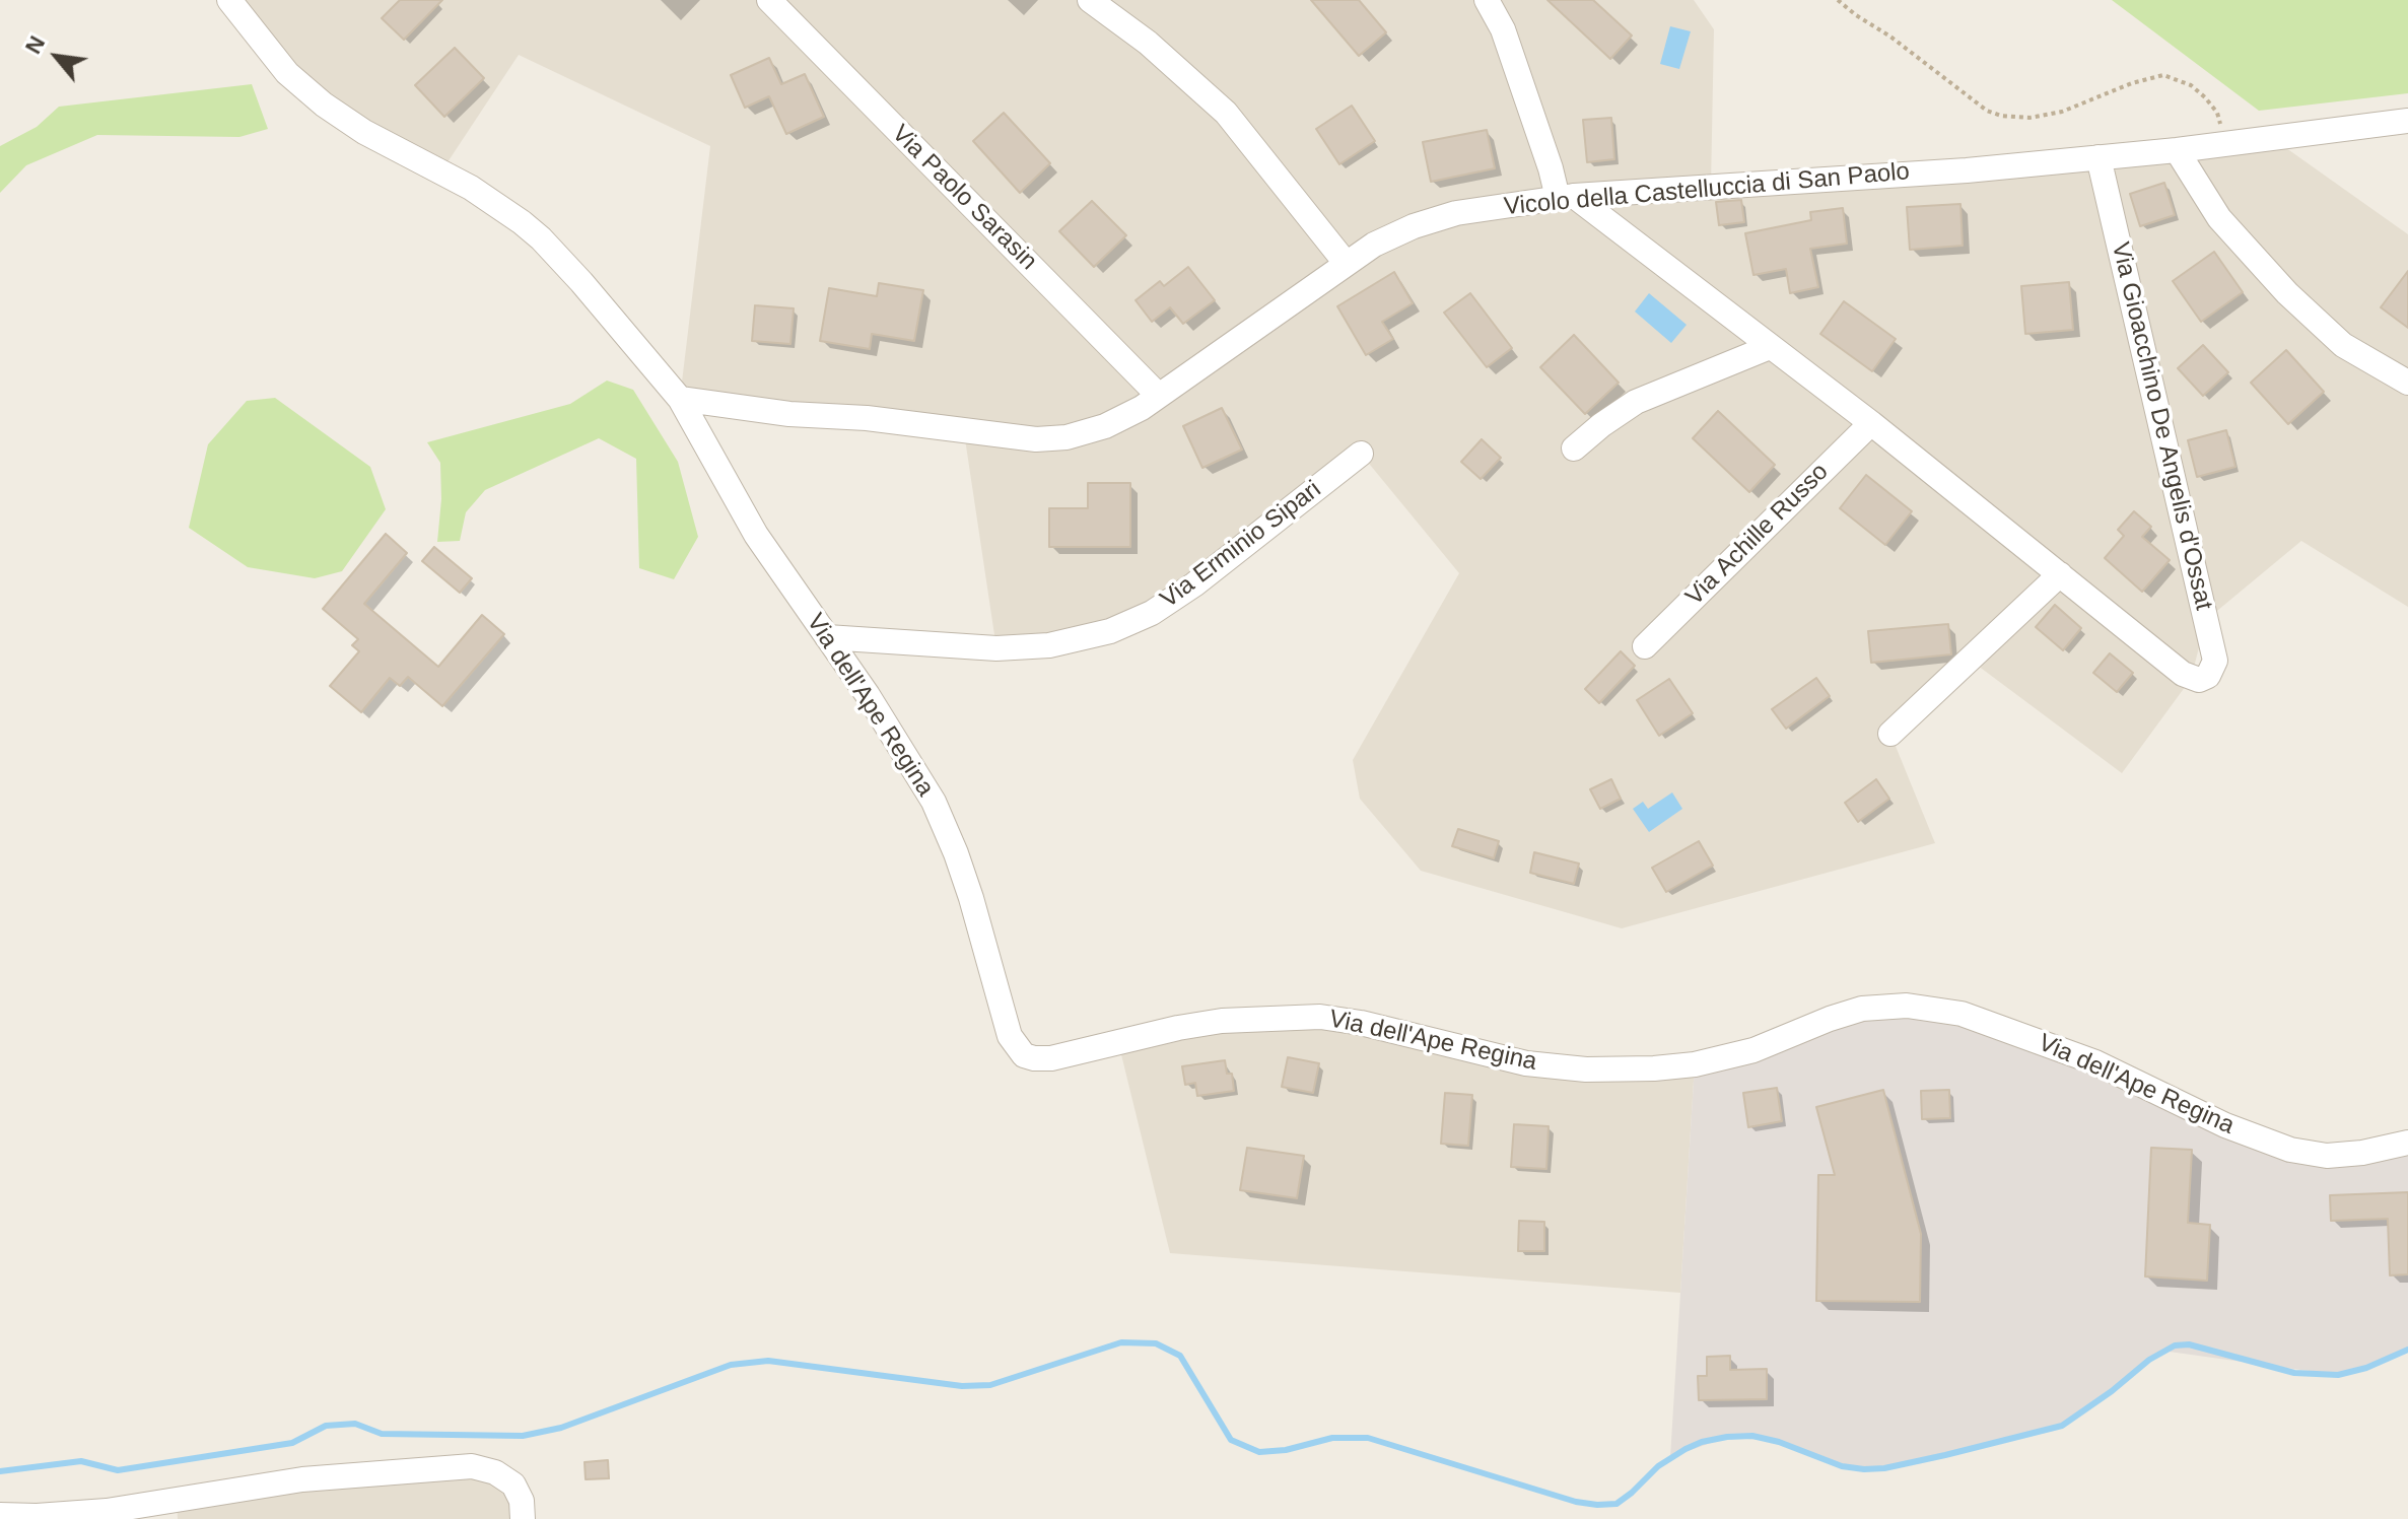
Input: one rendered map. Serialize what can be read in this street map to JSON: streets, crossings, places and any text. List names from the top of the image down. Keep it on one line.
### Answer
{"streets":{"street":["Vicolo della Castelluccia di San Paolo","Via Paolo Sarasin","Via Gioacchino De Angelis d'Ossat","Via Achille Russo","Via Erminio Sipari","Via dell'Ape Regina"]},"crossings":[["Vicolo della Castelluccia di San Paolo","Via Paolo Sarasin"],["Vicolo della Castelluccia di San Paolo","Via Gioacchino De Angelis d'Ossat"],["Vicolo della Castelluccia di San Paolo","Via dell'Ape Regina"],["Via Erminio Sipari","Via dell'Ape Regina"]],"north":"top left"}
